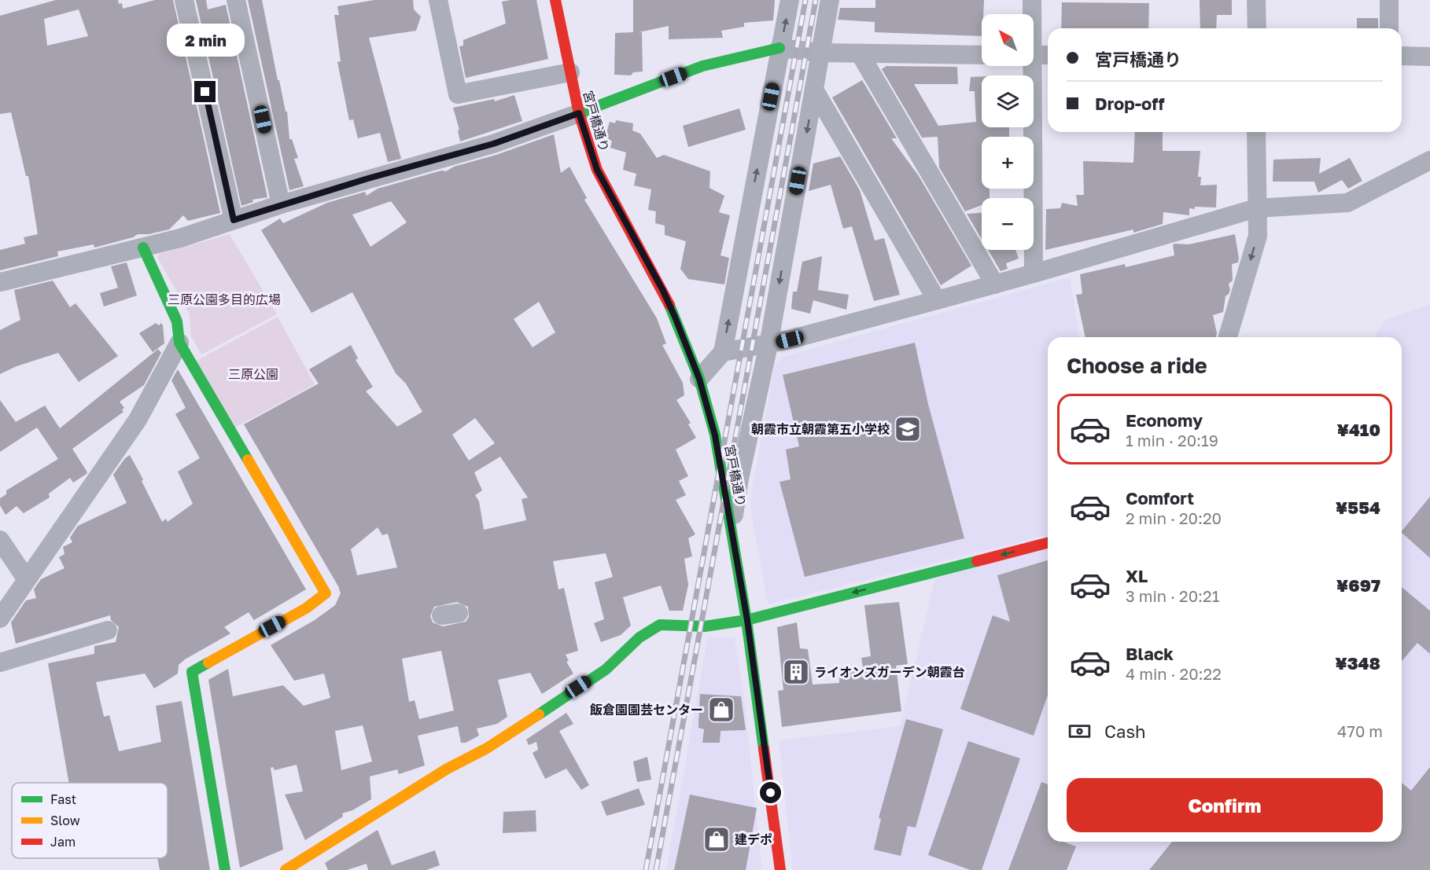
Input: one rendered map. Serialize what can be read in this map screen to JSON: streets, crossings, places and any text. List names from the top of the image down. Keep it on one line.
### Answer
{"streets":{"street":["宮戸橋通り"]},"parks":["三原公園多目的広場","三原公園"],"places":{"school or university":["朝霞市立朝霞第五小学校"],"building":["ライオンズガーデン朝霞台"],"shop":["飯倉園園芸センター","建デポ"]},"legend":["Fast","Slow","Jam"],"north":"top left","page":{"map_buttons":["+","−"],"bubble":"2 min","banner":["宮戸橋通り","Drop-off"],"heading":"Choose a ride","list":[{"name":"Economy","note":"1 min · 20:19","value":"¥410"},{"name":"Comfort","note":"2 min · 20:20","value":"¥554"},{"name":"XL","note":"3 min · 20:21","value":"¥697"},{"name":"Black","note":"4 min · 20:22","value":"¥348"}],"pay":["Cash","470 m"],"buttons":"Confirm"}}
